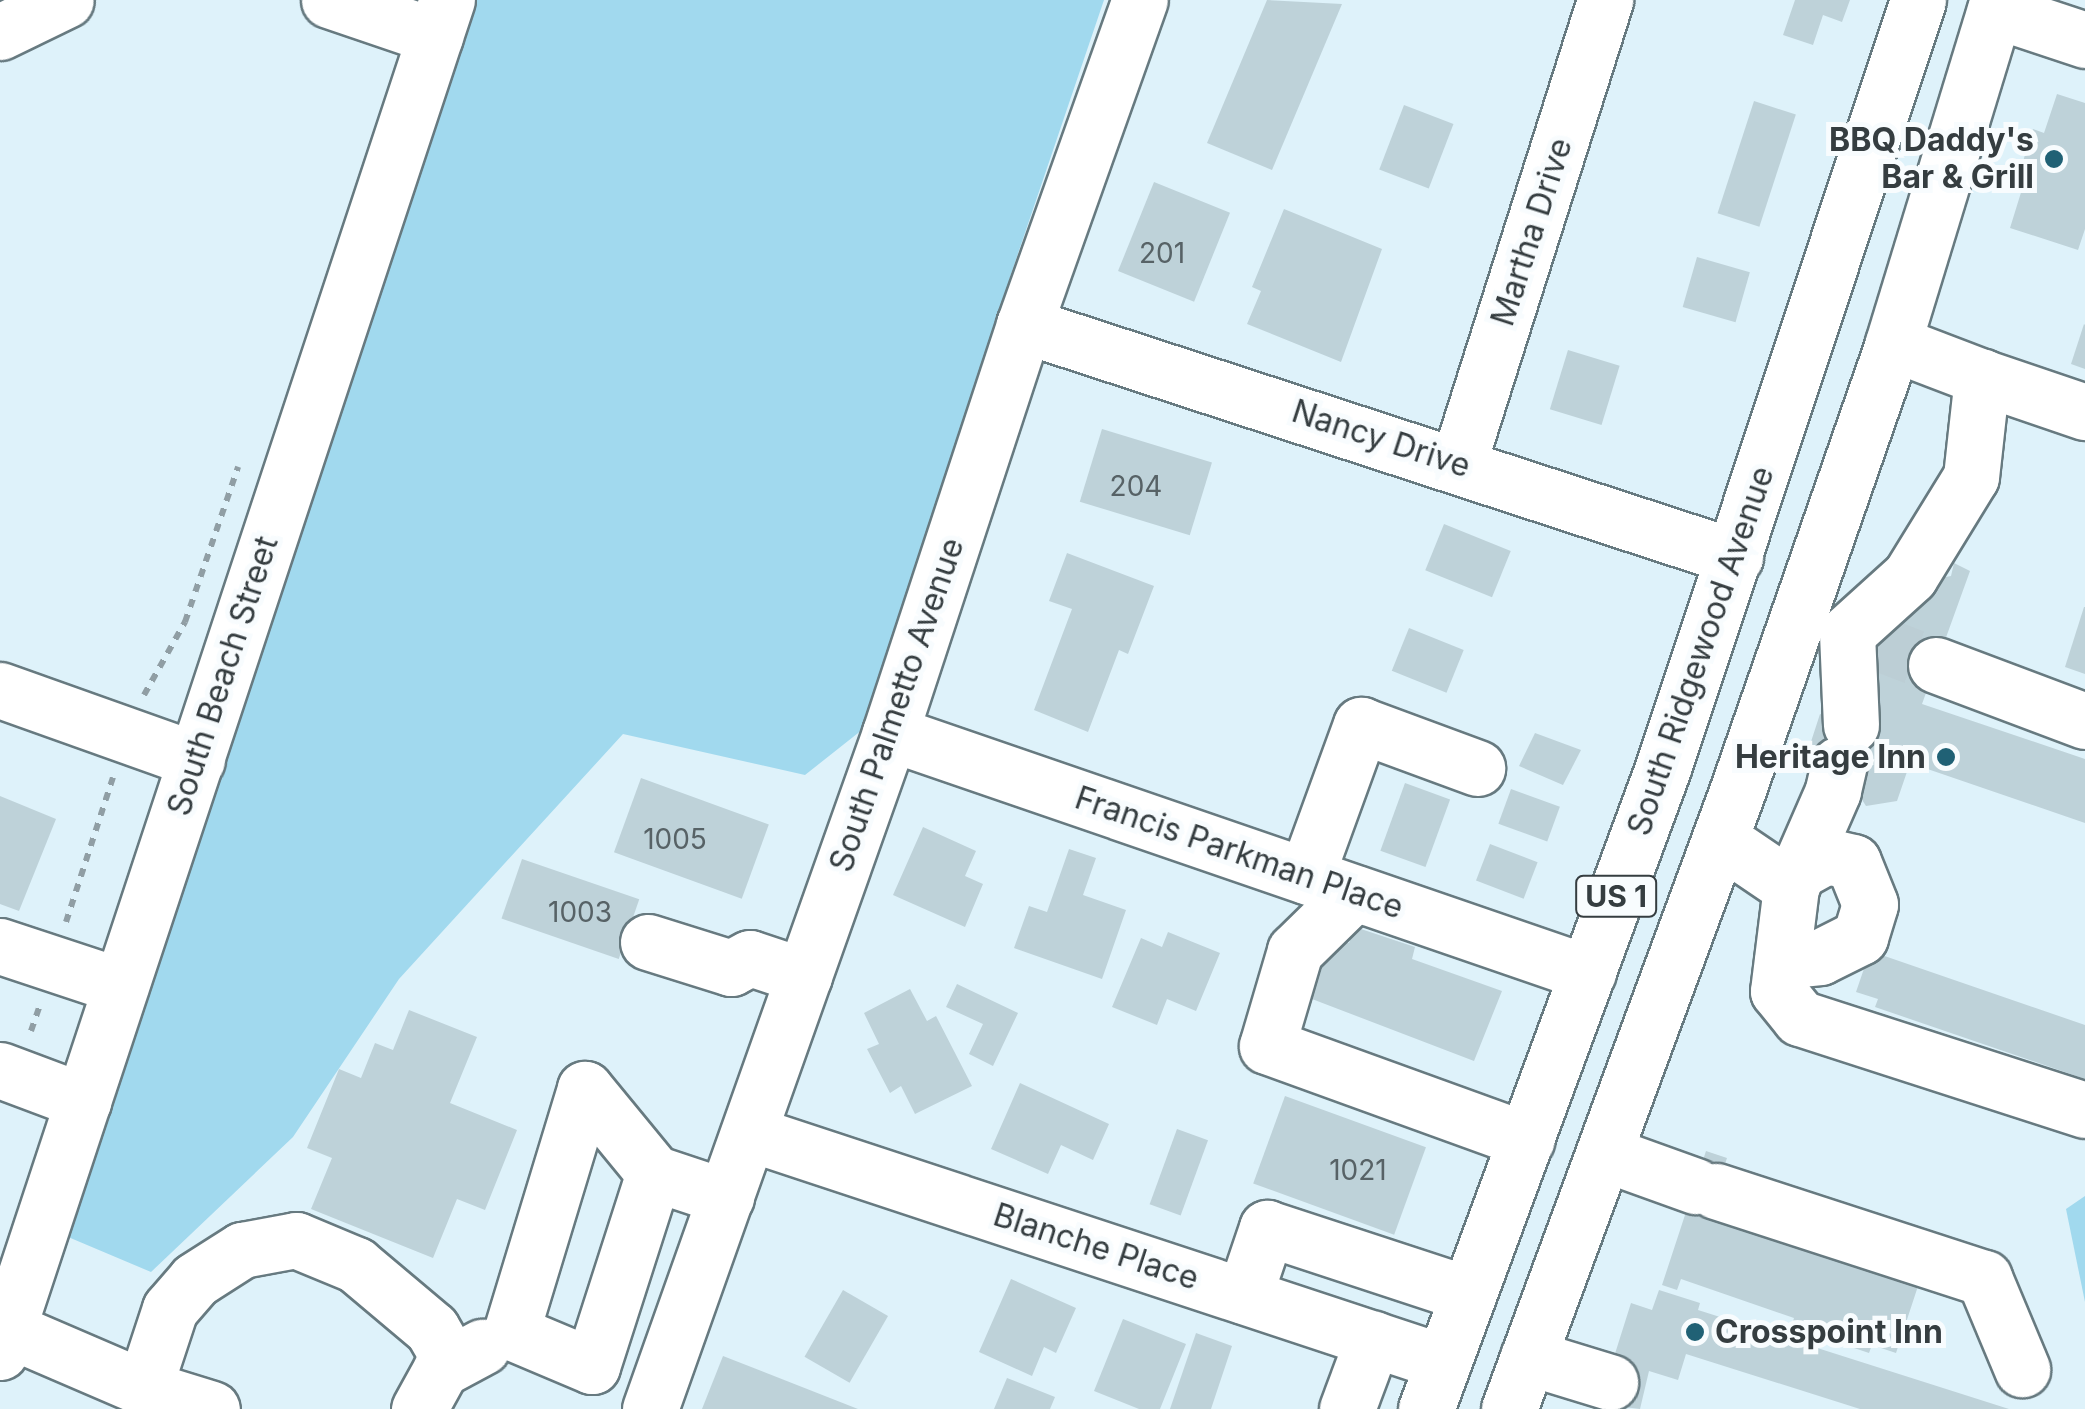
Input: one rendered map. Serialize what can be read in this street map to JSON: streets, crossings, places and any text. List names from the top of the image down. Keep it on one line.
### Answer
{"streets":{"street":["Martha Drive","Nancy Drive","South Ridgewood Avenue","South Beach Street","South Palmetto Avenue","Francis Parkman Place","US 1","Blanche Place"]},"crossings":[["Martha Drive","Nancy Drive"],["Nancy Drive","South Ridgewood Avenue"],["Nancy Drive","South Palmetto Avenue"],["South Ridgewood Avenue","Francis Parkman Place"],["South Ridgewood Avenue","Blanche Place"],["South Palmetto Avenue","Francis Parkman Place"],["South Palmetto Avenue","Blanche Place"]],"places":["BBQ Daddy's Bar & Grill","Heritage Inn","Crosspoint Inn"],"house_numbers":["201","204","1005","1003","1021"]}
